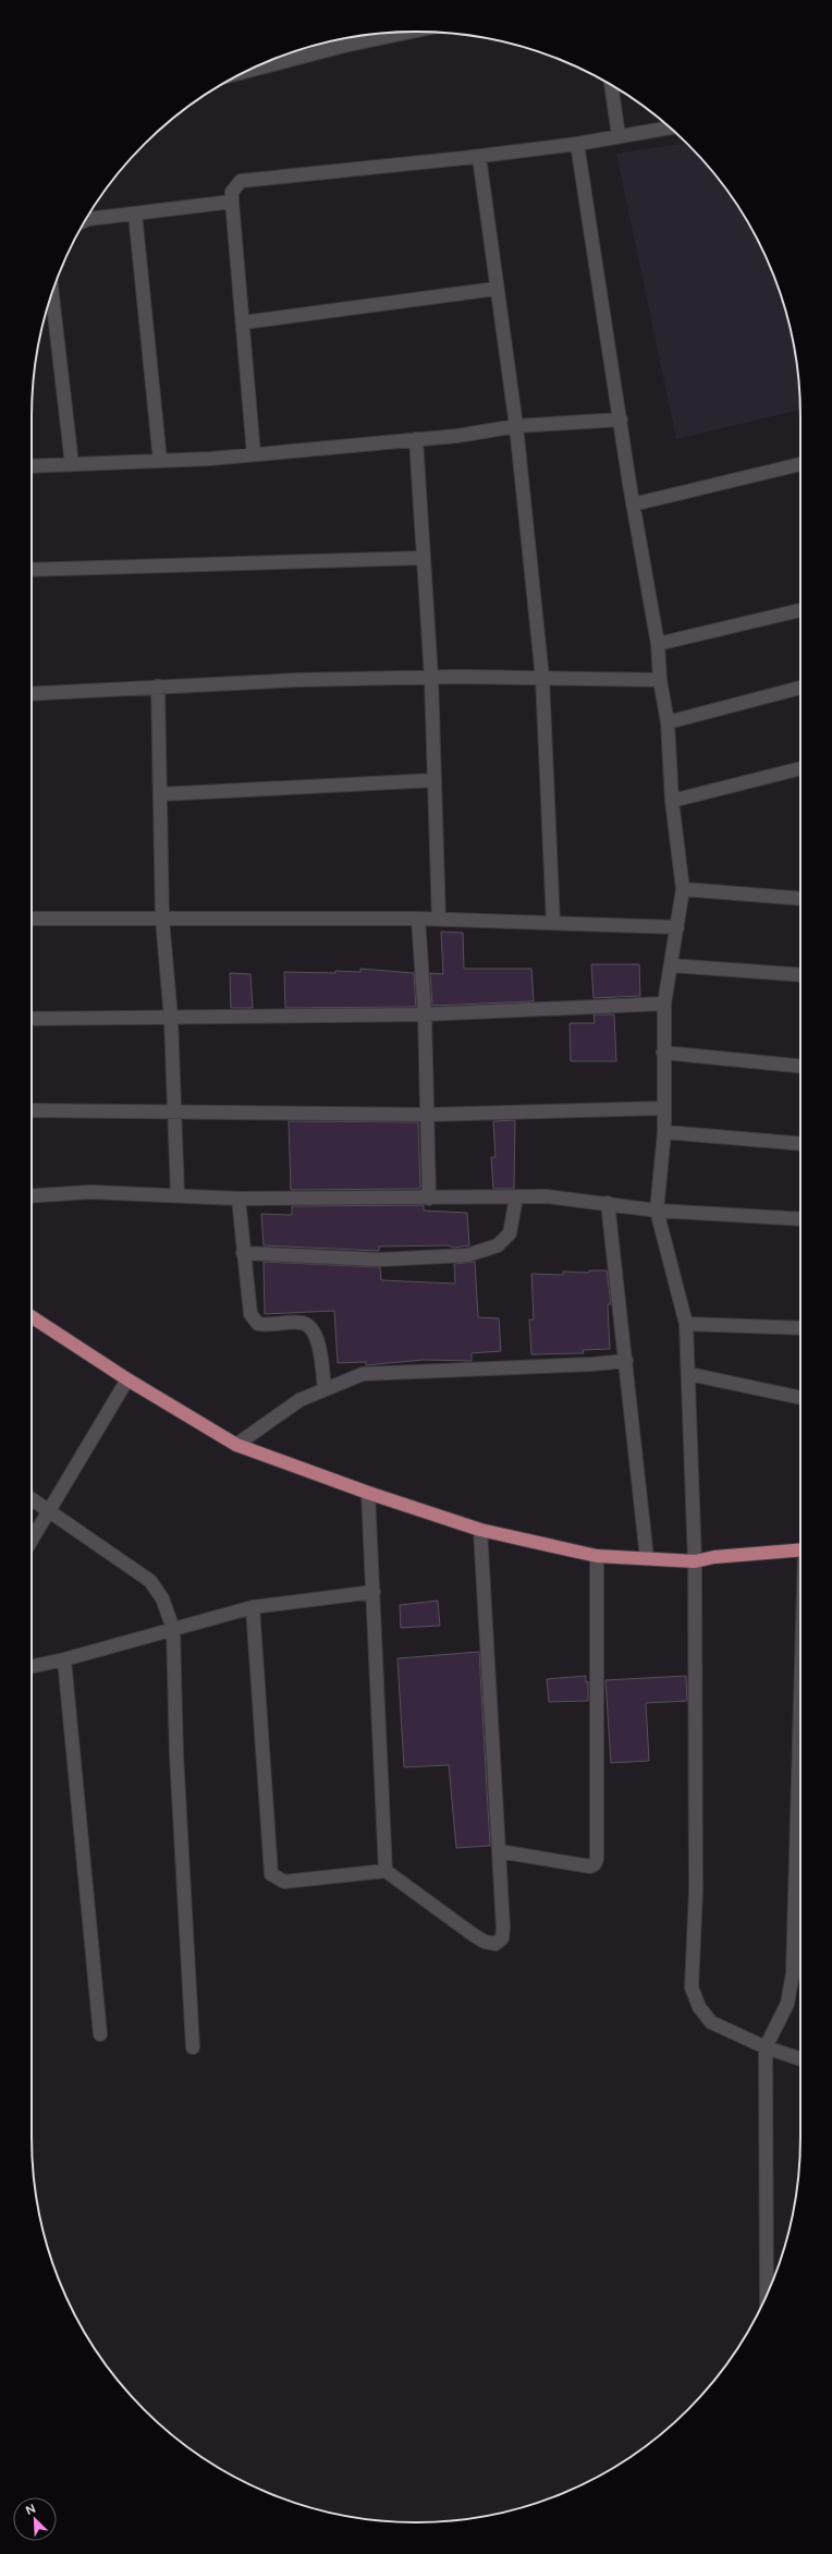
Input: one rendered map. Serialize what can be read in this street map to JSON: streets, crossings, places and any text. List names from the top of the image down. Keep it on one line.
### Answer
{"north":"top left"}
